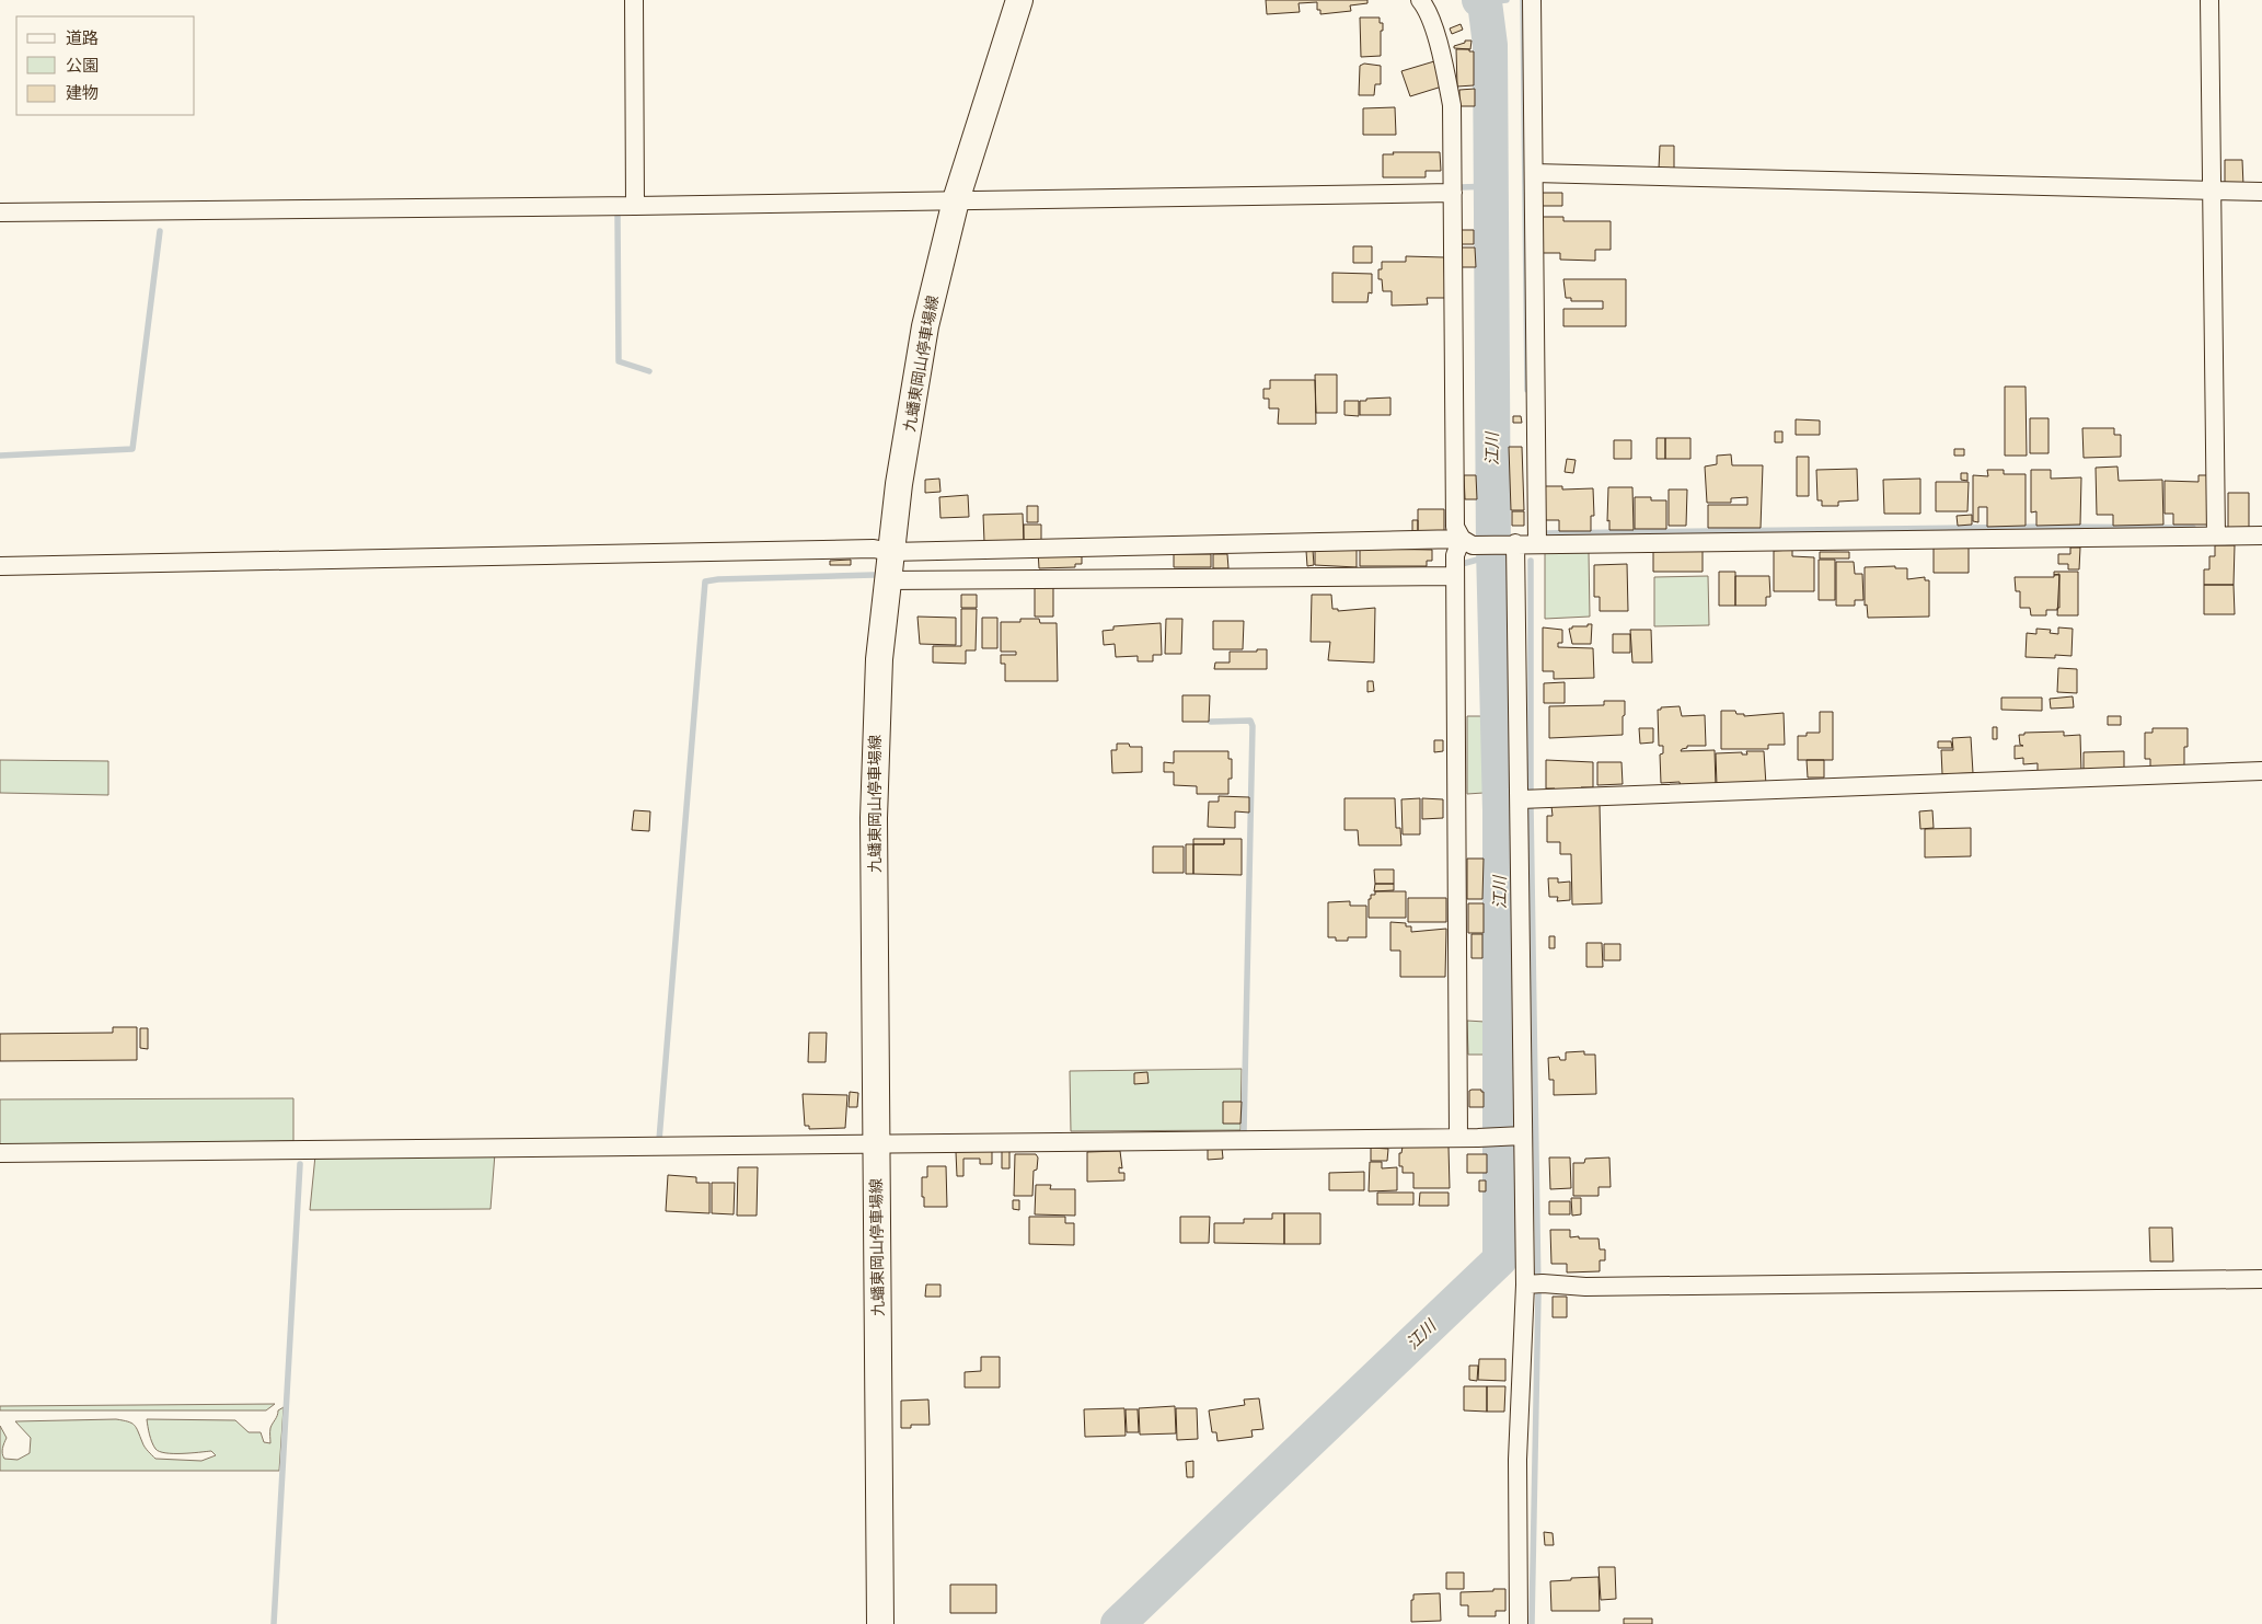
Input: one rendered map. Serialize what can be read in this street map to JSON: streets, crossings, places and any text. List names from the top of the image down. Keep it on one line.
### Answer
{"streets":{"main road":["九蟠東岡山停車場線"]},"water":["江川"],"legend":["道路","公園","建物"]}
